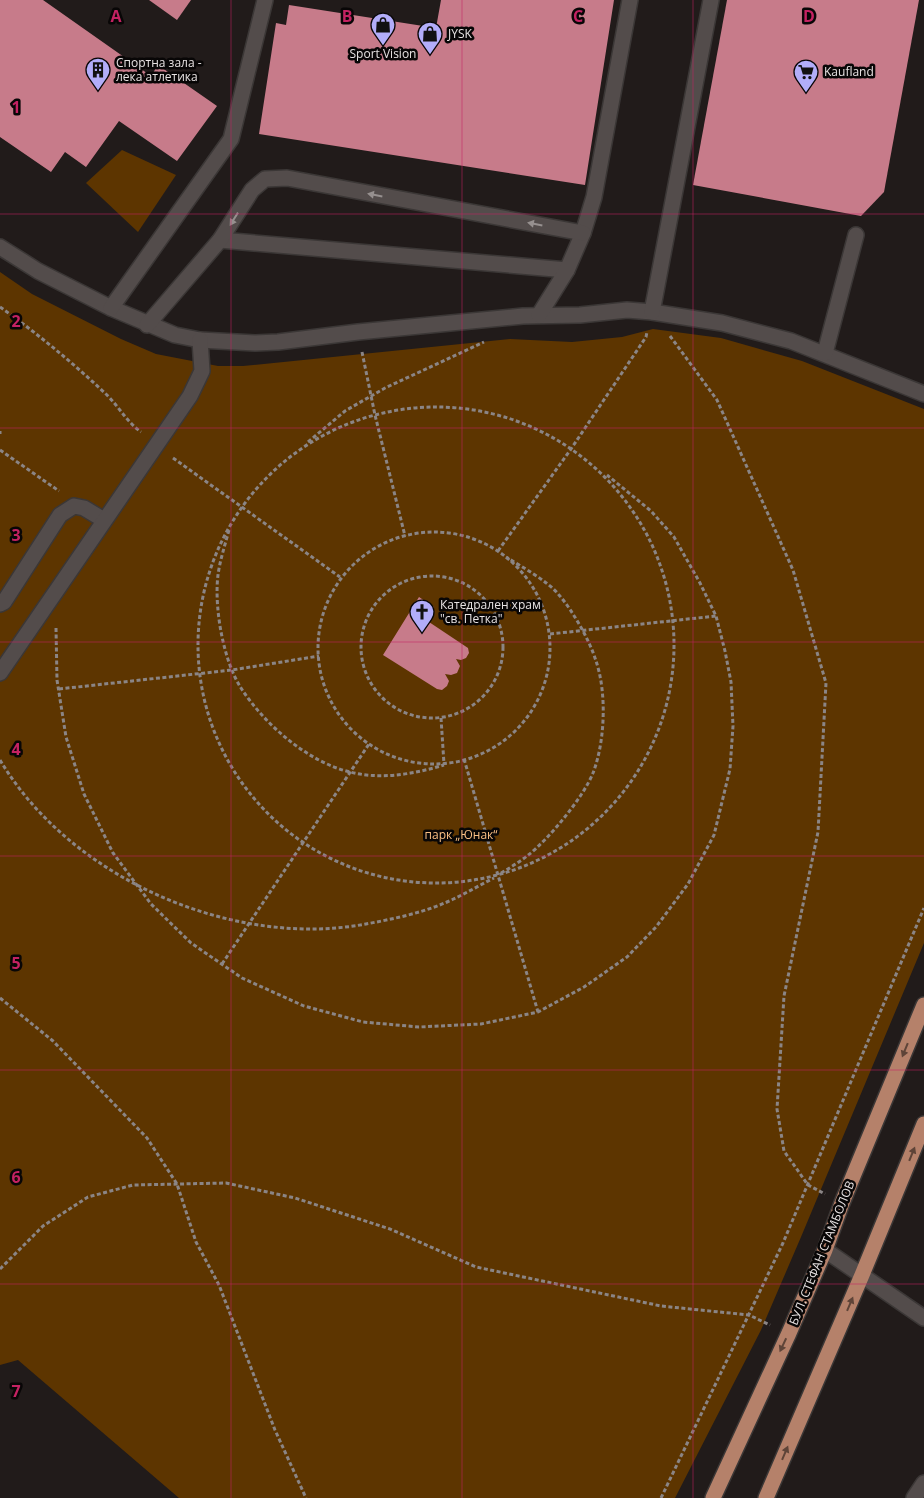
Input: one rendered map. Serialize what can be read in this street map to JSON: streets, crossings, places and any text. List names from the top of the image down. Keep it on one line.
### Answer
{"streets":{"main road":["БУЛ. СТЕФАН СТАМБОЛОВ"]},"parks":["парк „Юнак“"],"places":{"shop":["Sport Vision","JYSK"],"building":["Спортна зала - лека атлетика"],"supermarket":["Kaufland"],"church":["Катедрален храм \"св. Петка\""]},"grid":{"columns":["A","B","C","D"],"rows":["1","2","3","4","5","6","7"]}}
